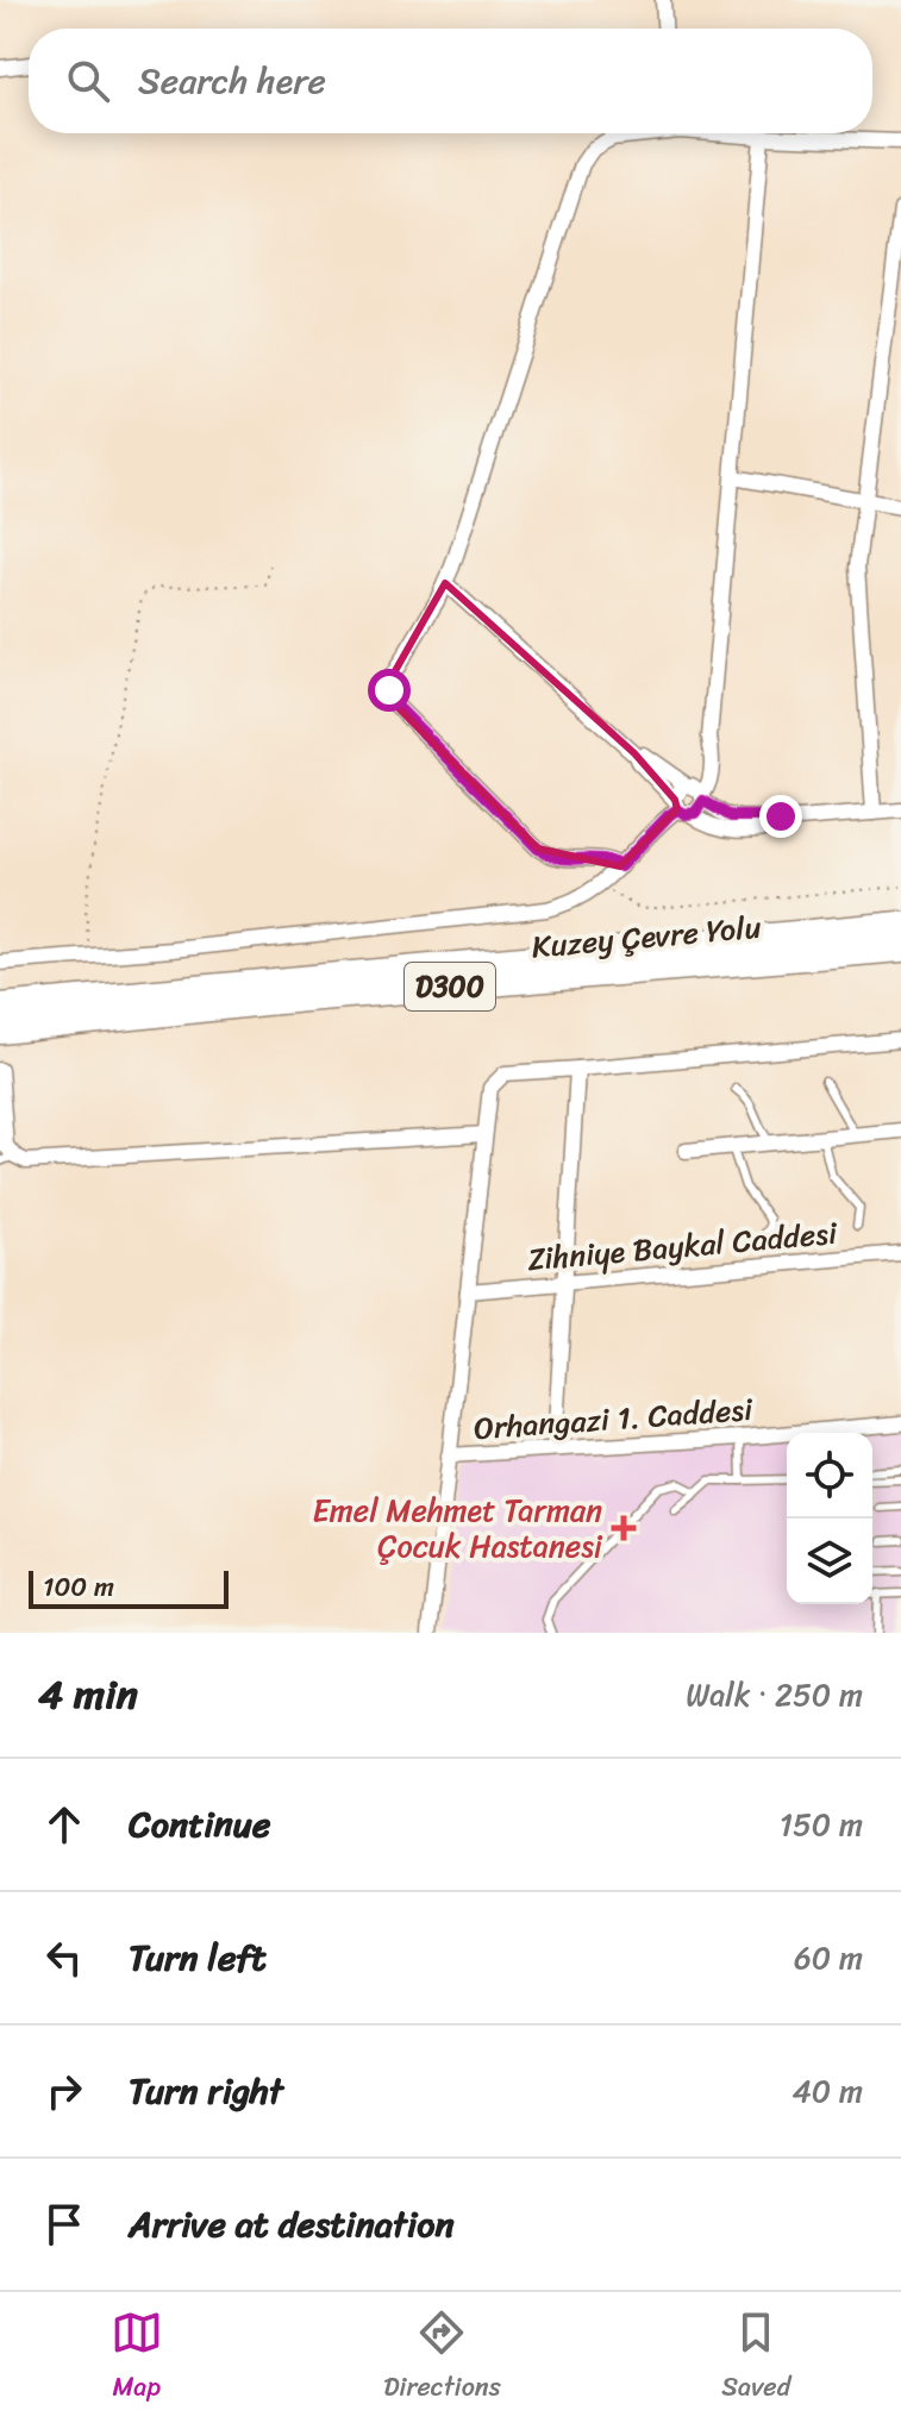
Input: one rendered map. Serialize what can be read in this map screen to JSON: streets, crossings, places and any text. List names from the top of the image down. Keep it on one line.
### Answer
{"streets":{"highway":["Kuzey Çevre Yolu","D300"],"street":["Zihniye Baykal Caddesi","Orhangazi 1. Caddesi"]},"places":{"health":["Emel Mehmet Tarman Çocuk Hastanesi"]},"scale_bar":"100 m","page":{"search":"Search here","scale":"100 m","heading":["4 min","Walk · 250 m"],"list":[["Continue","150 m"],["Turn left","60 m"],["Turn right","40 m"],"Arrive at destination"],"nav":["Map","Directions","Saved"]}}
